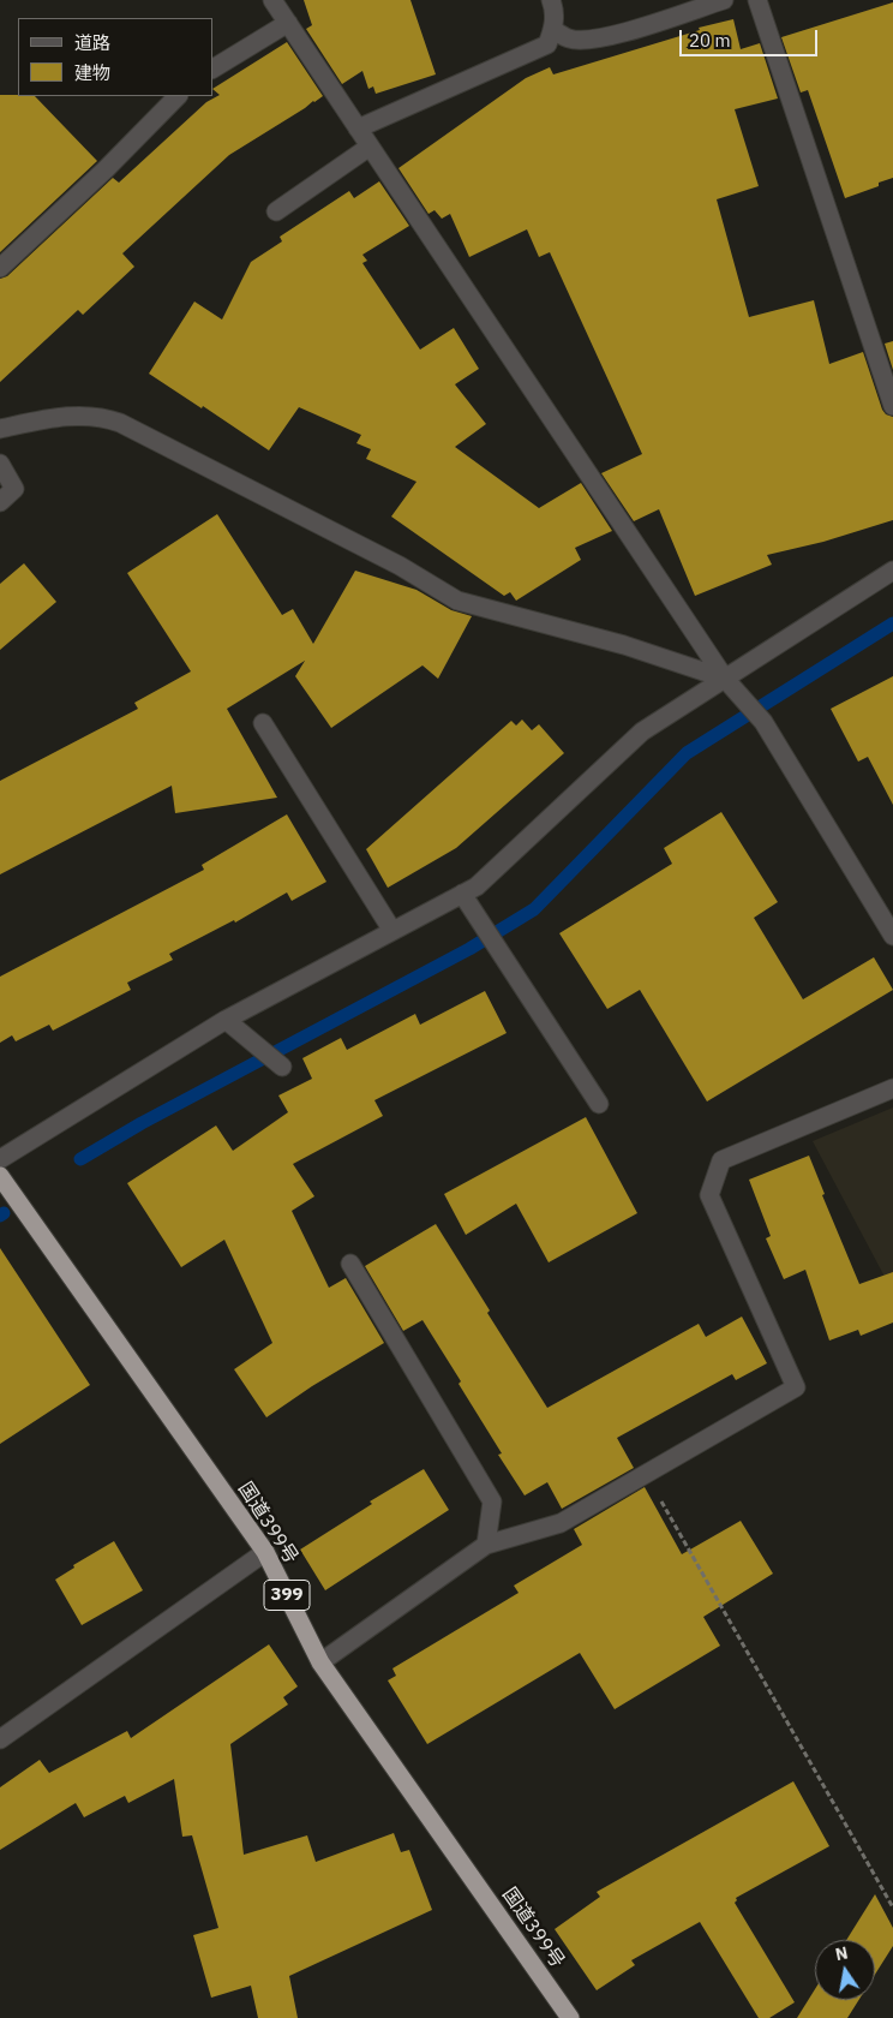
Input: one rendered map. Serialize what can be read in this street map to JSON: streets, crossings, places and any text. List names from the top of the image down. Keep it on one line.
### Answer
{"streets":{"highway":["国道399号","399"]},"legend":["道路","建物"],"scale_bar":"20 m","north":"top"}
